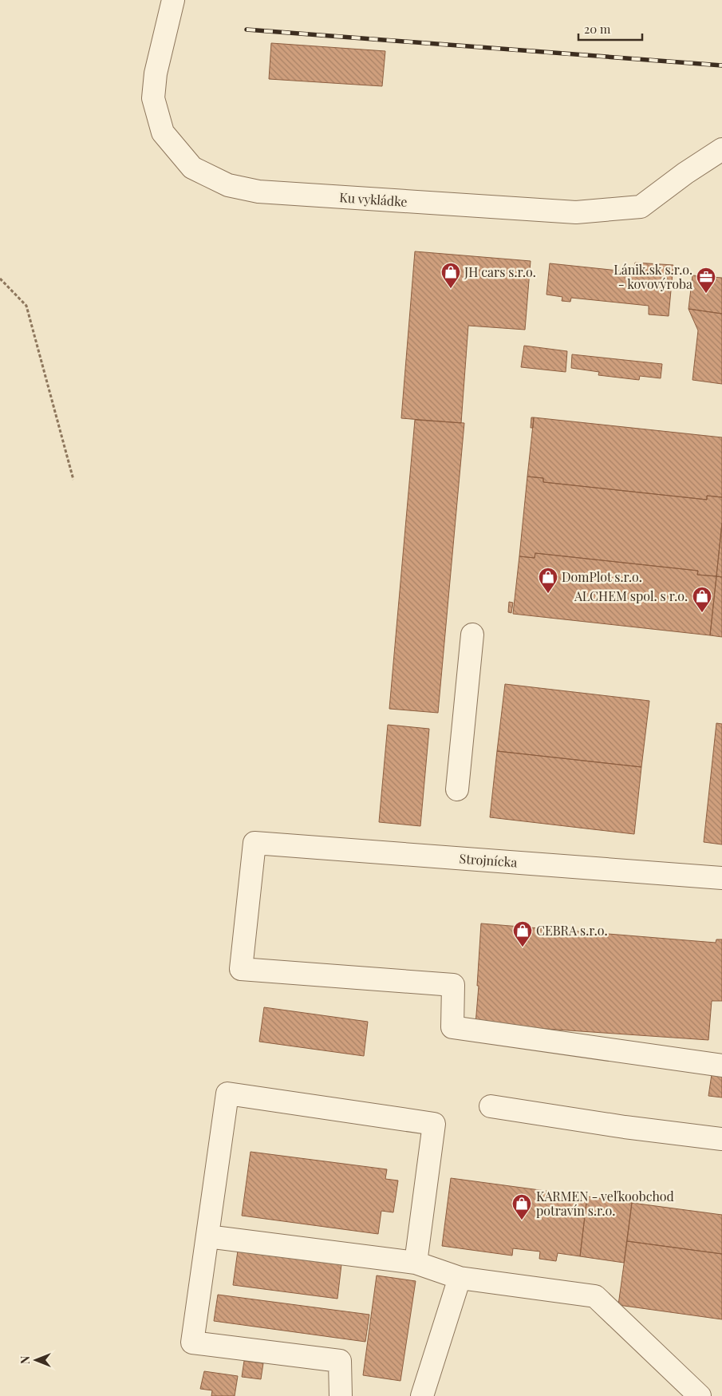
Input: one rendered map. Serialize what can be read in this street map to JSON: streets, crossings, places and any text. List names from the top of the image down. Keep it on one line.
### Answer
{"streets":{"lane":["Ku vykládke","Strojnícka"]},"places":{"shop":["JH cars s.r.o.","DomPlot s.r.o.","ALCHEM spol. s r.o.","CEBRA s.r.o.","KARMEN - veľkoobchod potravín s.r.o."],"office":["Lánik.sk s.r.o. - kovovýroba"]},"scale_bar":"20 m","north":"left"}
